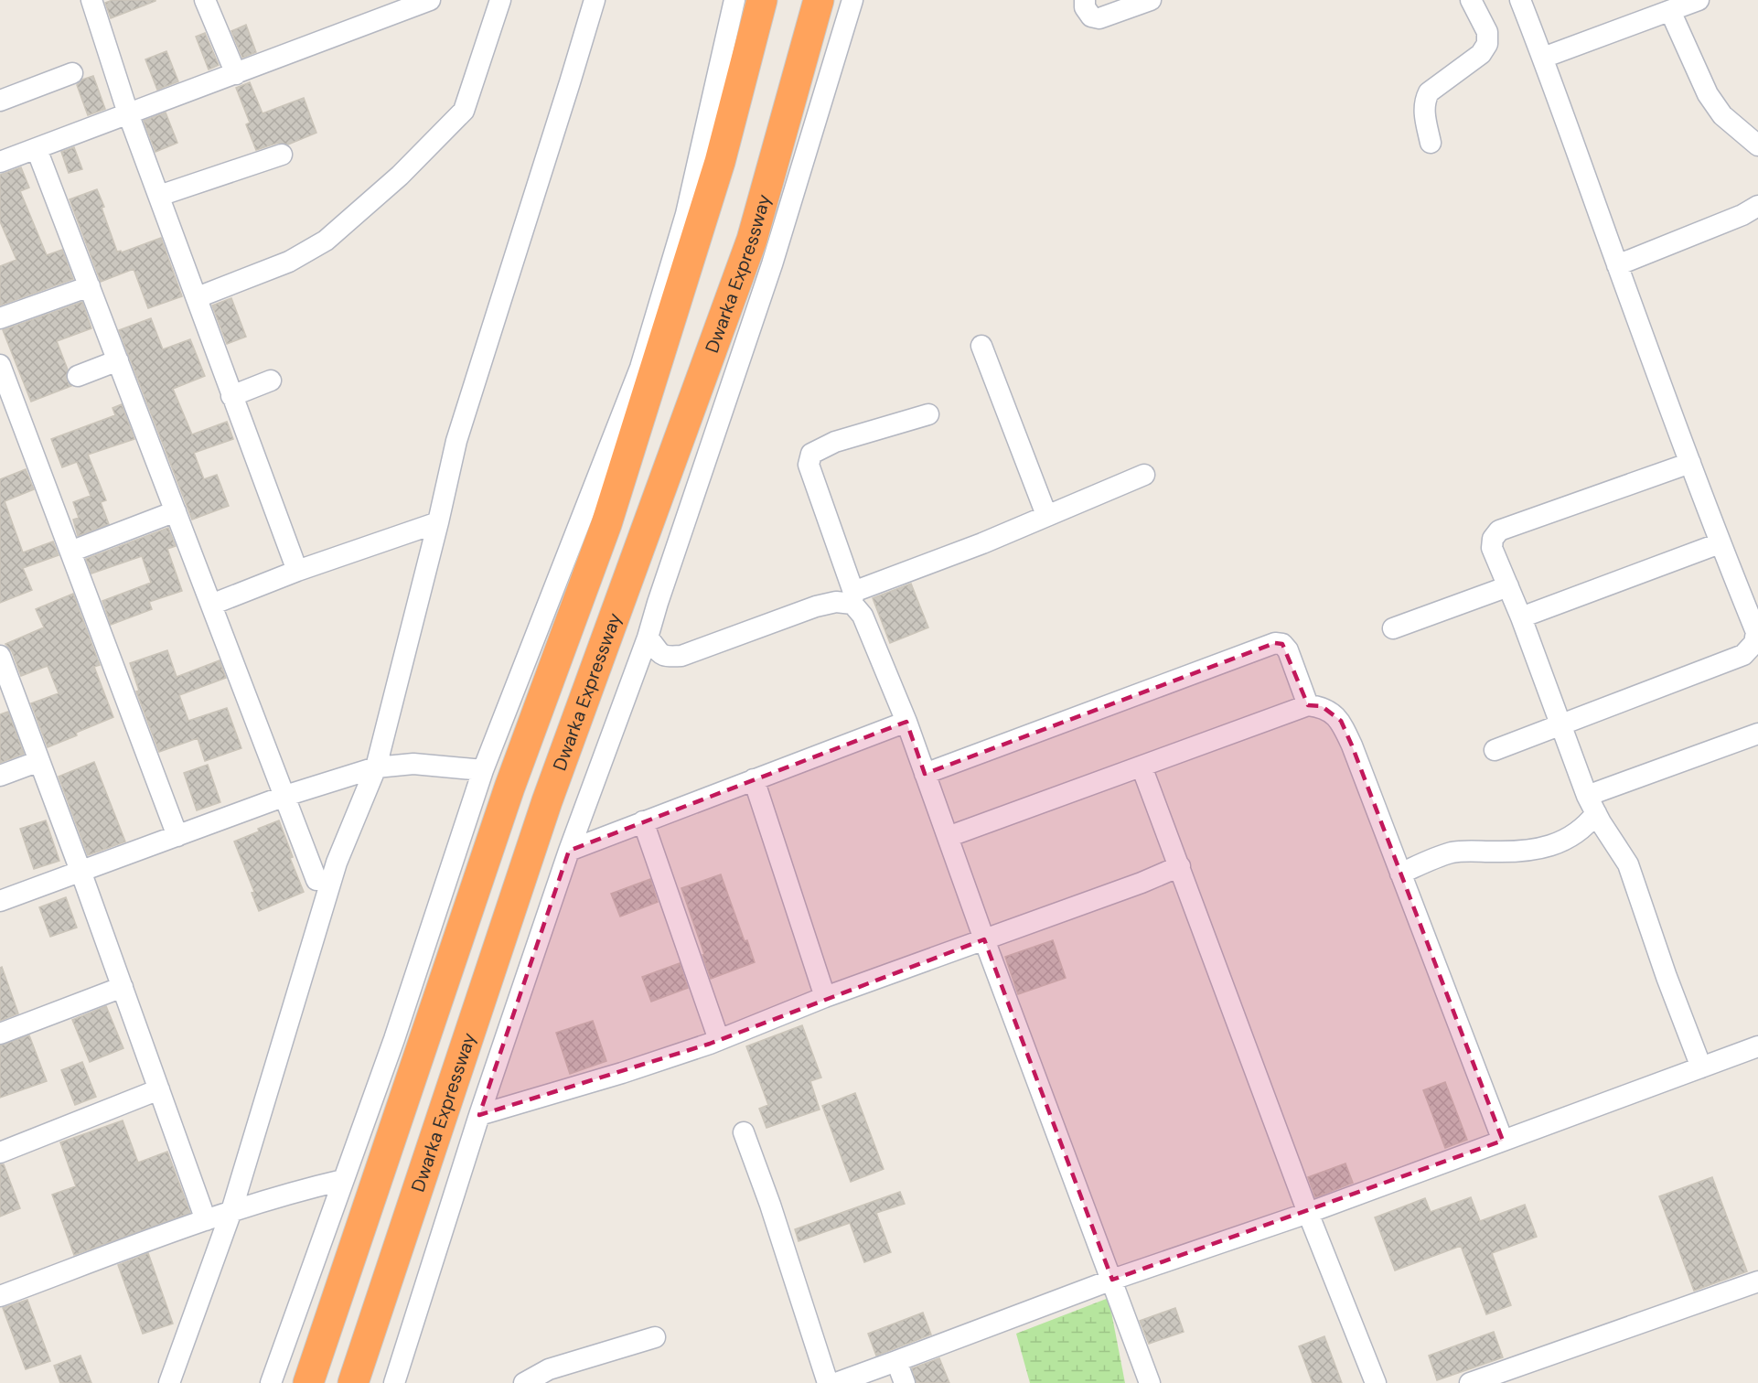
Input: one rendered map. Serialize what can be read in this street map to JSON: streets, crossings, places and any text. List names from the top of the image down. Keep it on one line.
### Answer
{"streets":{"highway":["Dwarka Expressway"]}}
